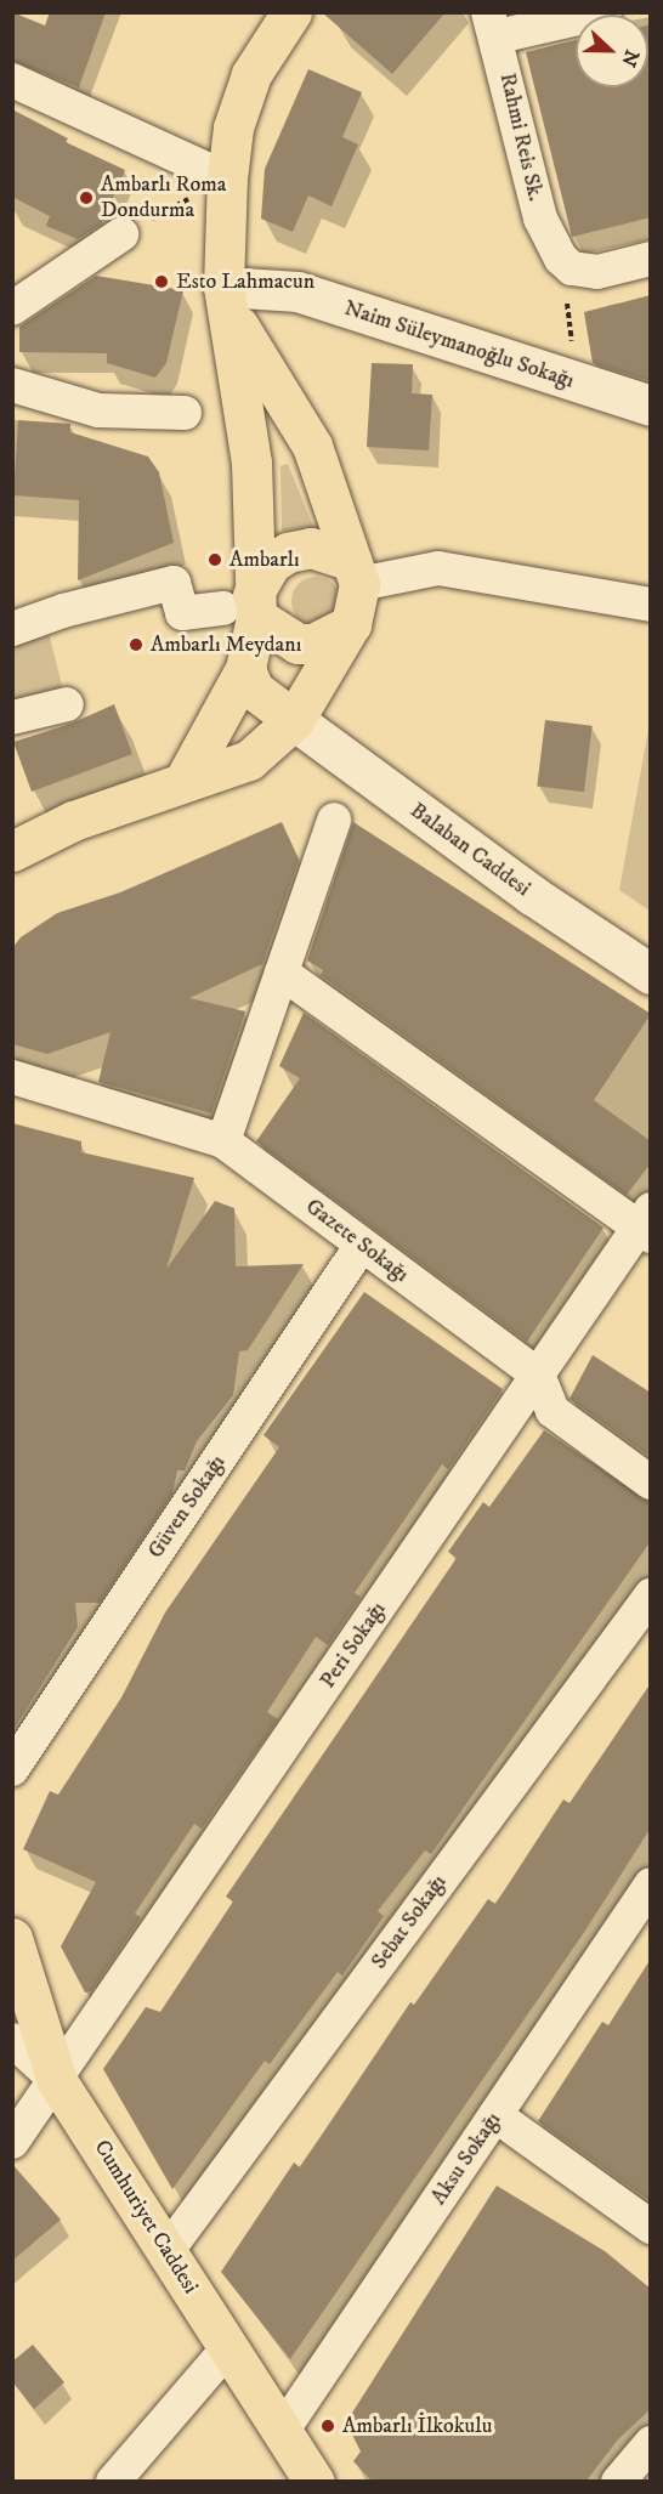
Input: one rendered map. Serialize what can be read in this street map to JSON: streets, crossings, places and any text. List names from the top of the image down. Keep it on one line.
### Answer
{"streets":{"main road":["Naim Süleymanoğlu Sokağı","Balaban Caddesi","Cumhuriyet Caddesi"],"street":["Rahmi Reis Sk.","Gazete Sokağı","Güven Sokağı","Peri Sokağı","Sebat Sokağı","Aksu Sokağı"]},"crossings":[["Gazete Sokağı","Güven Sokağı"],["Gazete Sokağı","Peri Sokağı"],["Peri Sokağı","Cumhuriyet Caddesi"],["Sebat Sokağı","Cumhuriyet Caddesi"],["Aksu Sokağı","Cumhuriyet Caddesi"]],"places":["Ambarlı Roma Dondurma","Esto Lahmacun","Ambarlı","Ambarlı Meydanı","Ambarlı İlkokulu"],"north":"right"}
